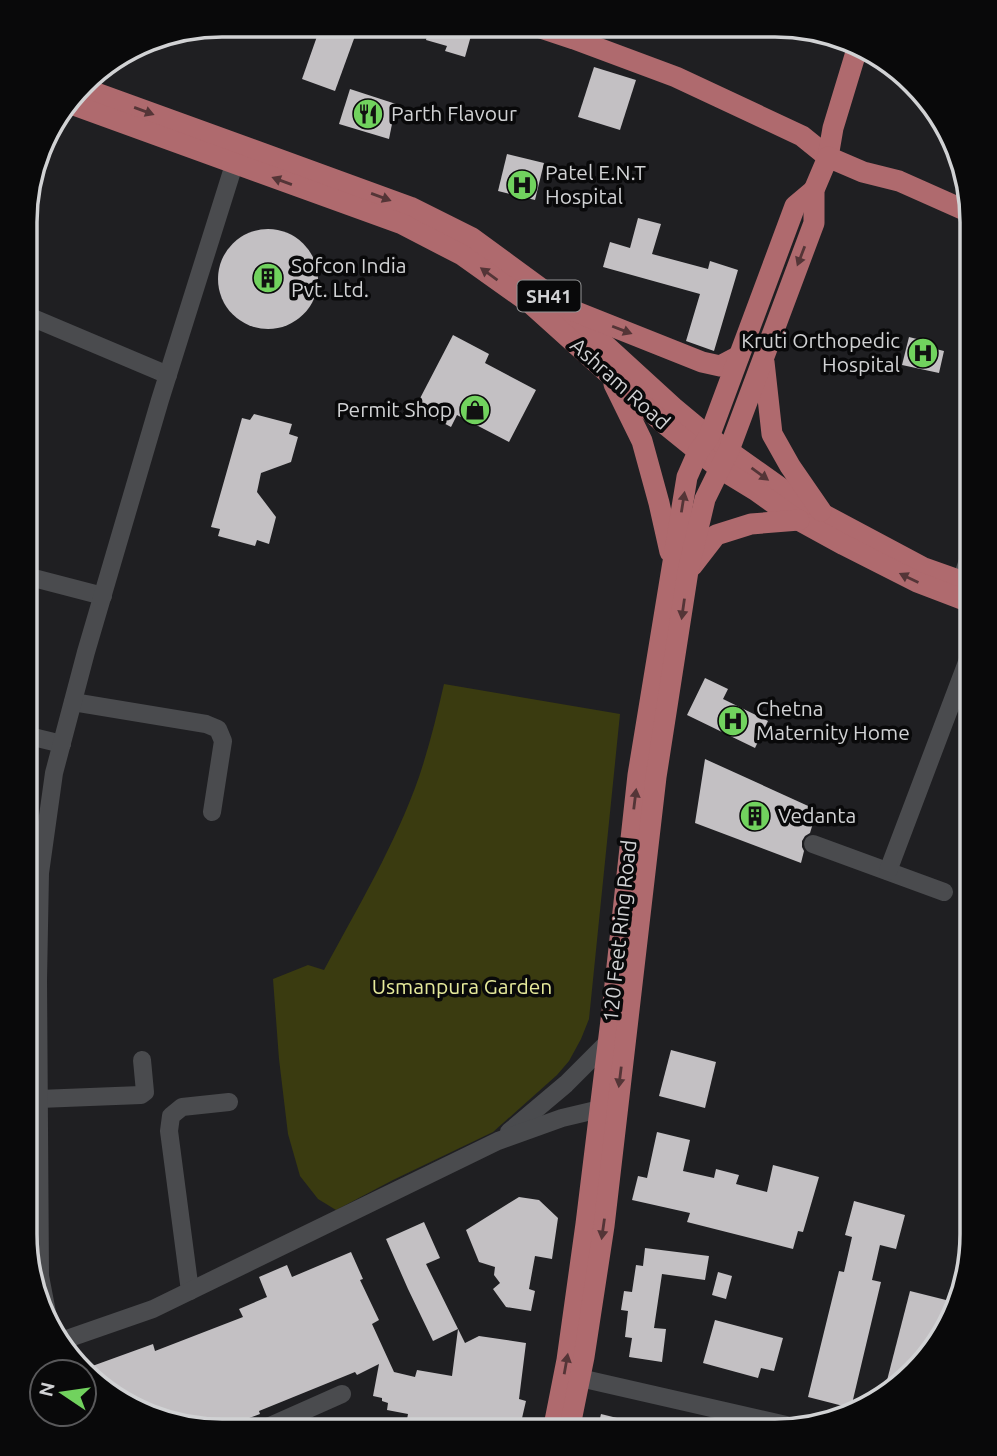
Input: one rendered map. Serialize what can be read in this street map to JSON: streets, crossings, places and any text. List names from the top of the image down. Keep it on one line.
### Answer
{"streets":{"main road":["SH41","Ashram Road","120 Feet Ring Road"]},"crossings":[["Ashram Road","120 Feet Ring Road"]],"parks":["Usmanpura Garden"],"places":{"restaurant":["Parth Flavour"],"hospital":["Patel E.N.T Hospital","Kruti Orthopedic Hospital","Chetna Maternity Home"],"building":["Sofcon India Pvt. Ltd.","Vedanta"],"shop":["Permit Shop"]},"north":"left"}
